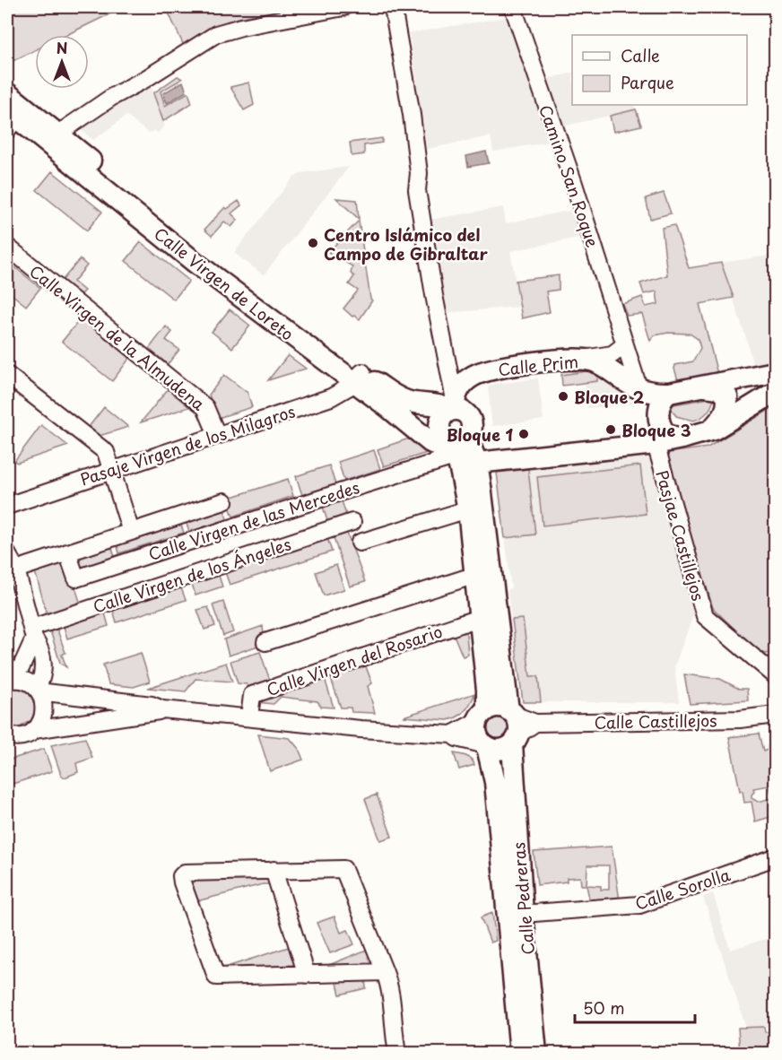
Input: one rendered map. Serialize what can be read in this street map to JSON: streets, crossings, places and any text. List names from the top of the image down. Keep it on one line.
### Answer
{"streets":{"main road":["Calle Virgen de Loreto","Calle Prim","Calle Pedreras"],"street":["Camino San Roque","Calle Virgen de la Almudena","Pasaje Virgen de los Milagros","Calle Virgen de las Mercedes","Pasjae Castillejos","Calle Virgen de los Ángeles","Calle Virgen del Rosario","Calle Castillejos","Calle Sorolla"]},"crossings":[["Camino San Roque","Calle Prim"],["Calle Virgen de Loreto","Calle Prim"],["Calle Virgen de Loreto","Pasaje Virgen de los Milagros"],["Calle Virgen de Loreto","Calle Virgen de las Mercedes"],["Calle Virgen de la Almudena","Pasaje Virgen de los Milagros"],["Calle Virgen del Rosario","Calle Castillejos"],["Calle Virgen del Rosario","Calle Pedreras"],["Calle Castillejos","Calle Pedreras"],["Calle Sorolla","Calle Pedreras"]],"places":["Centro Islámico del Campo de Gibraltar","Bloque 2","Bloque 3","Bloque 1"],"legend":["Calle","Parque"],"scale_bar":"50 m","north":"top"}
